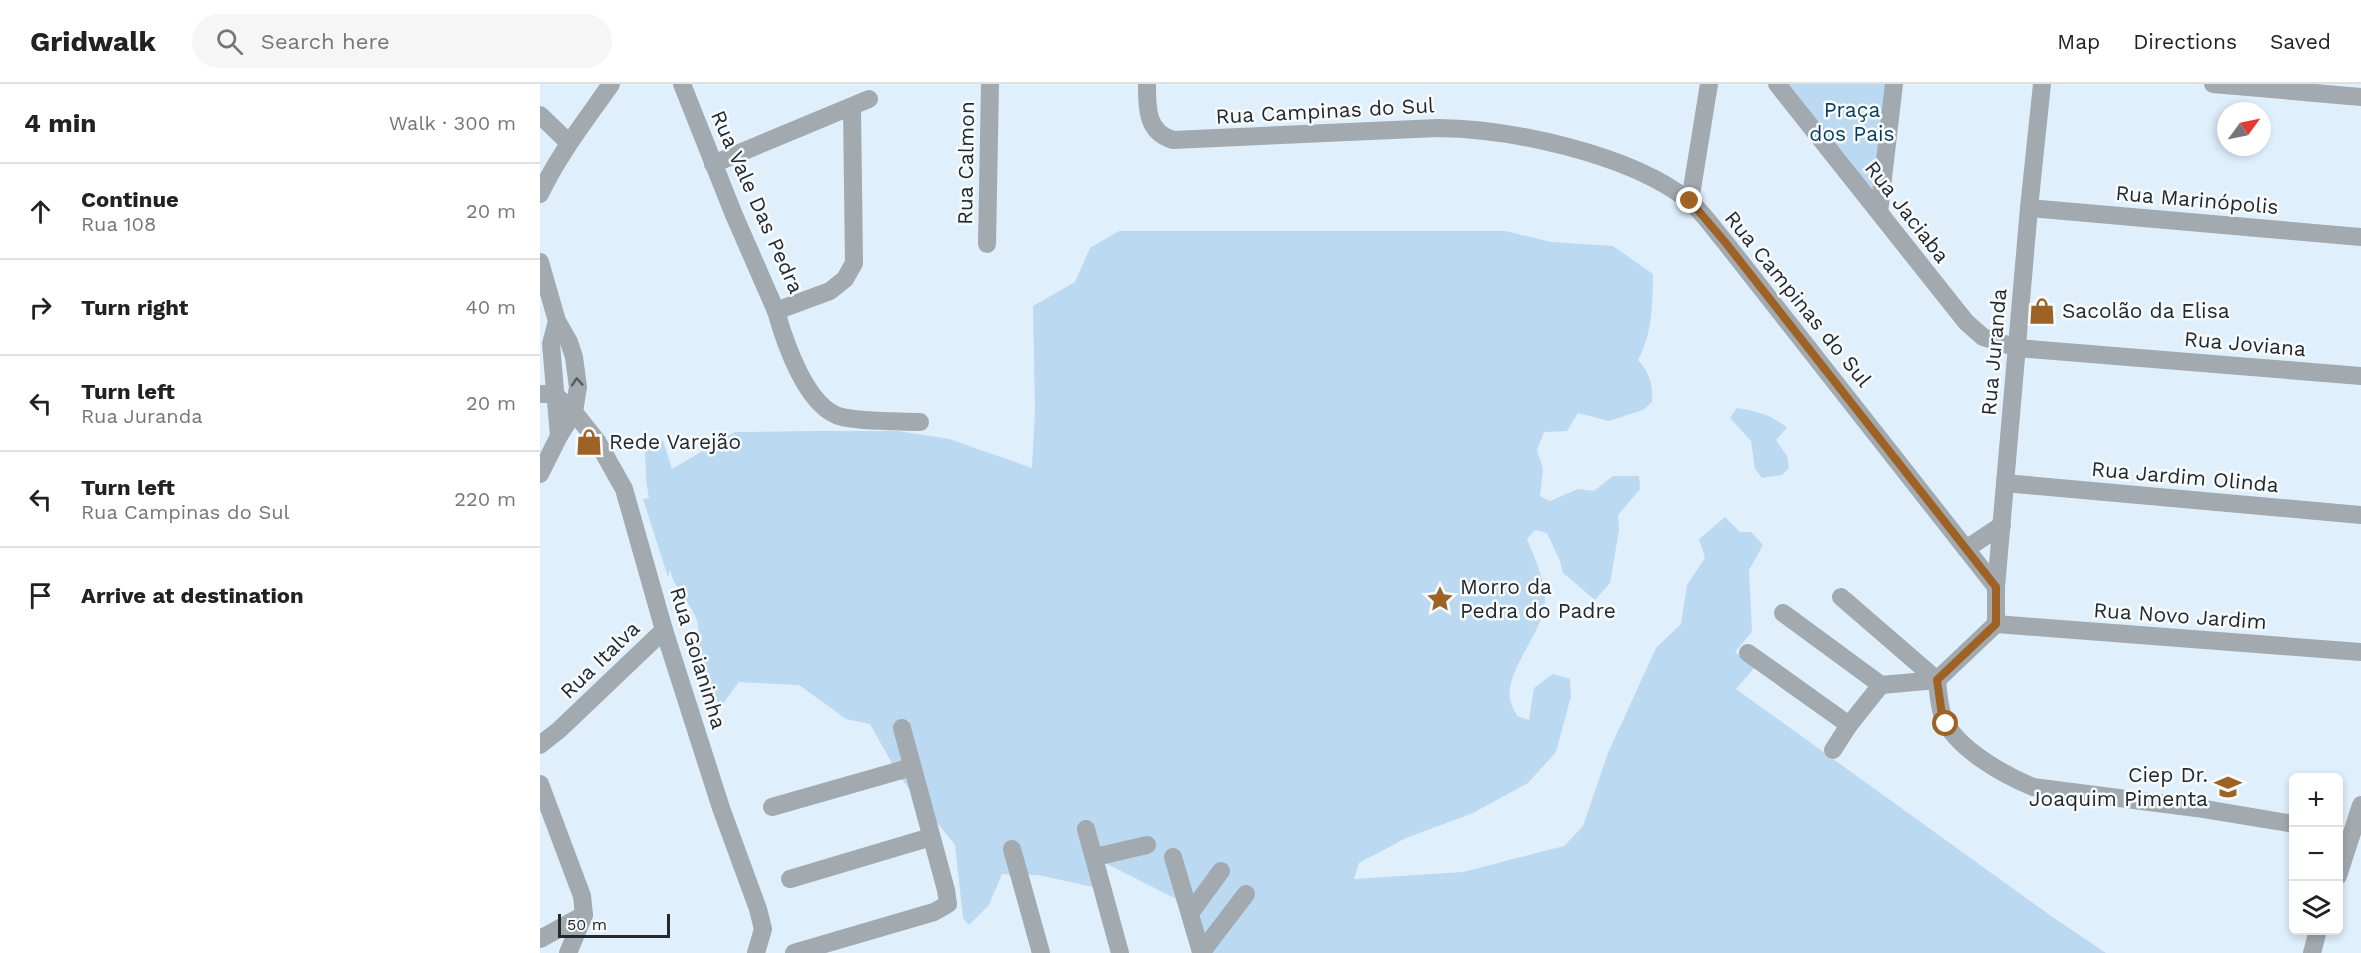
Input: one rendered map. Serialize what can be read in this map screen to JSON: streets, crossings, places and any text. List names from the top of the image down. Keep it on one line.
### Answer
{"streets":{"street":["Rua Campinas do Sul","Rua Calmon","Rua Marinópolis","Rua Vale Das Pedra","Rua Jaciaba","Rua Joviana","Rua Juranda","Rua Jardim Olinda","Rua Novo Jardim","Rua Goianinha","Rua Italva"]},"crossings":[["Rua Campinas do Sul","Rua Juranda"],["Rua Marinópolis","Rua Juranda"],["Rua Jaciaba","Rua Joviana"],["Rua Jaciaba","Rua Juranda"],["Rua Joviana","Rua Juranda"],["Rua Juranda","Rua Jardim Olinda"],["Rua Juranda","Rua Novo Jardim"],["Rua Goianinha","Rua Italva"]],"parks":["Praça dos Pais"],"places":{"shop":["Sacolão da Elisa","Rede Varejão"],"place":["Morro da Pedra do Padre"],"school or university":["Ciep Dr. Joaquim Pimenta"]},"scale_bar":"50 m","north":"top right","page":{"header":"Gridwalk","search":"Search here","nav":["Map","Directions","Saved"],"heading":["4 min","Walk · 300 m"],"list":[["Continue","Rua 108","20 m"],["Turn right","40 m"],["Turn left","Rua Juranda","20 m"],["Turn left","Rua Campinas do Sul","220 m"],"Arrive at destination"],"map_buttons":["+","−"],"scale":"50 m"}}
